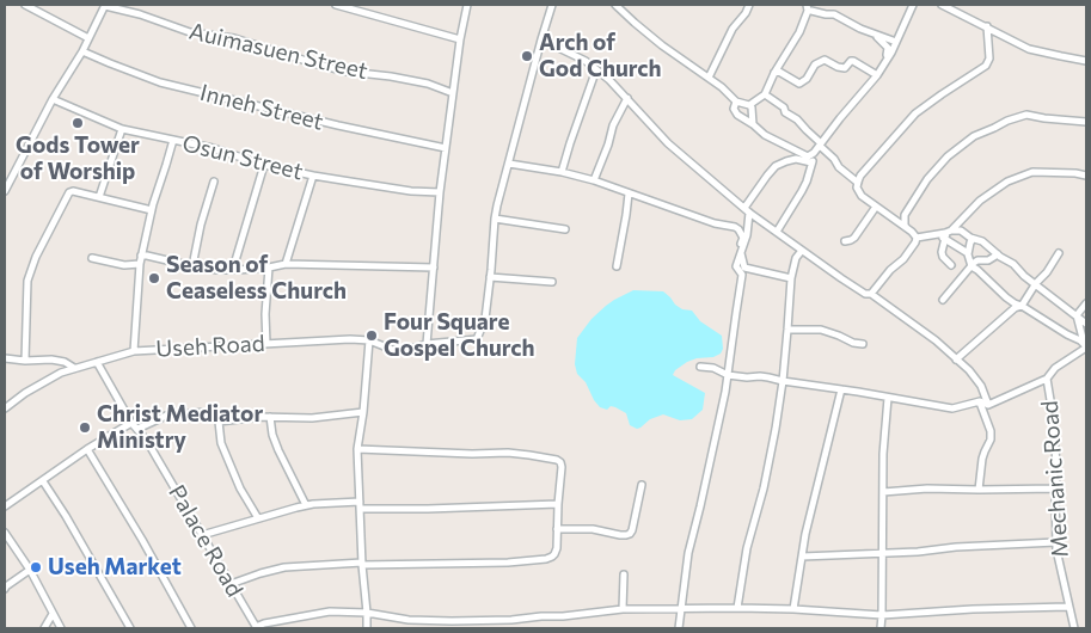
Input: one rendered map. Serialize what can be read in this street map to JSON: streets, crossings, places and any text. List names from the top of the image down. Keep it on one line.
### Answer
{"streets":{"street":["Auimasuen Street","Inneh Street","Osun Street","Useh Road","Mechanic Road","Palace Road"]},"crossings":[["Useh Road","Palace Road"]],"places":["Arch of God Church","Gods Tower of Worship","Season of Ceaseless Church","Four Square Gospel Church","Christ Mediator Ministry","Useh Market"]}
